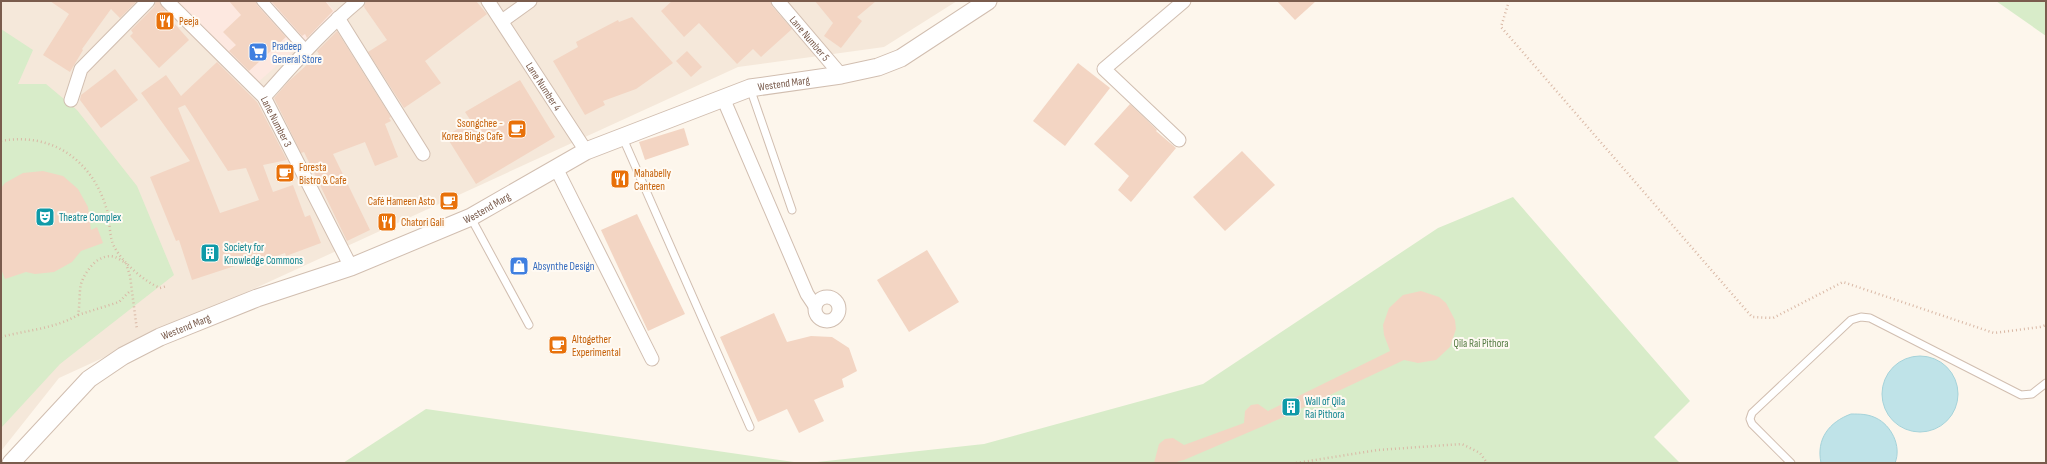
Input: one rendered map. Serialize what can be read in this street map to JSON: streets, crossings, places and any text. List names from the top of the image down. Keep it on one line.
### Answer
{"streets":{"street":["Lane Number 5","Westend Marg","Lane Number 4","Lane Number 3"]},"crossings":[["Lane Number 5","Westend Marg"],["Westend Marg","Lane Number 4"],["Westend Marg","Lane Number 3"]],"parks":["Qila Rai Pithora"],"places":{"restaurant":["Peeja","Mahabelly Canteen","Chatori Gali"],"supermarket":["Pradeep General Store"],"cafe":["Ssongchee - Korea Bings Cafe","Foresta Bistro & Cafe","Café Hameen Asto","Altogether Experimental"],"theatre":["Theatre Complex"],"building":["Society for Knowledge Commons","Wall of Qila Rai Pithora"],"shop":["Absynthe Design"]}}
